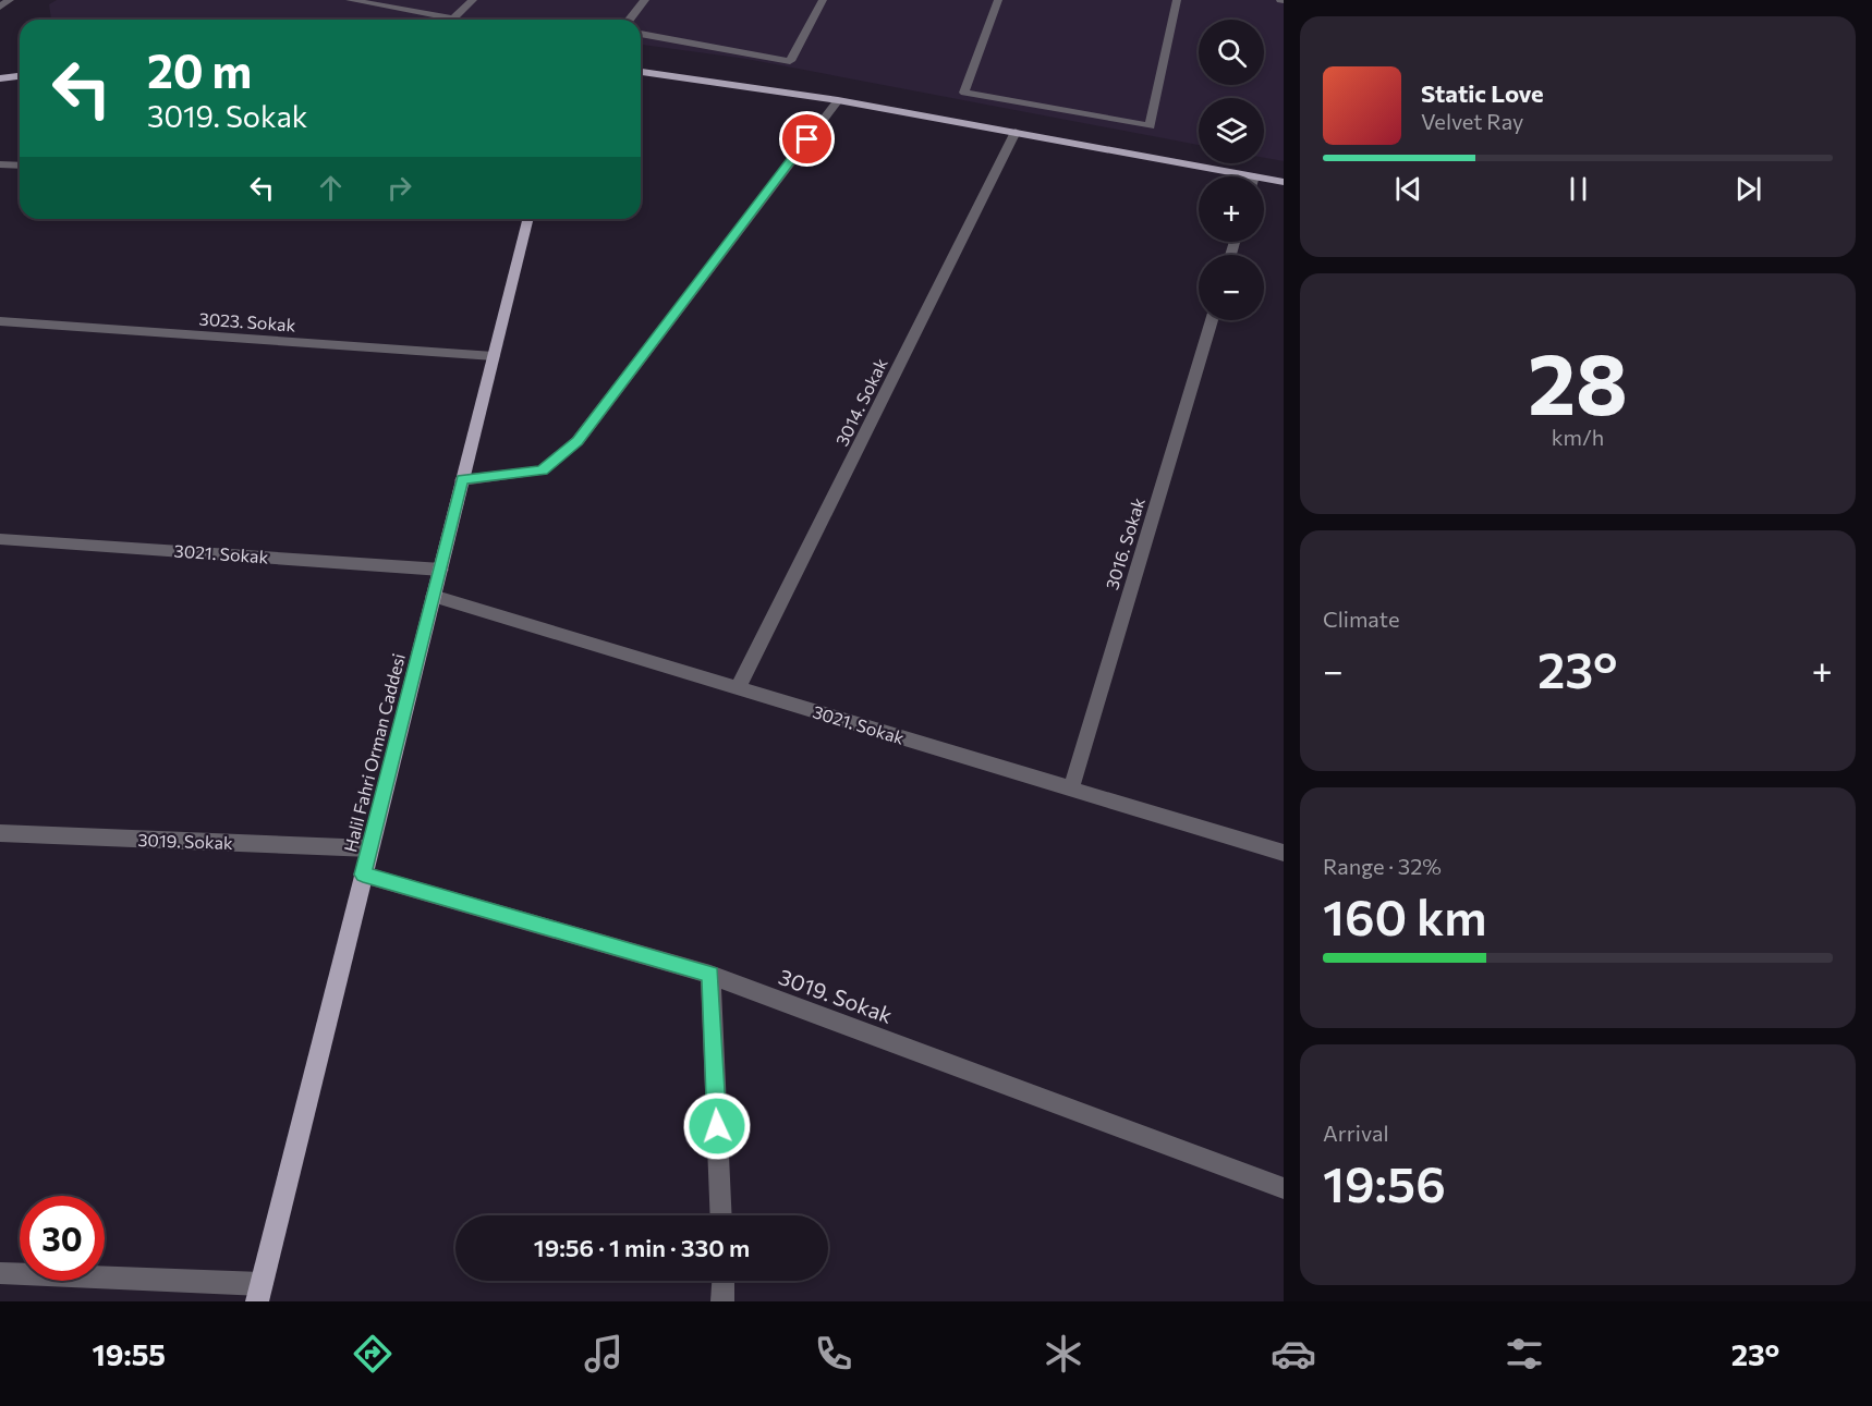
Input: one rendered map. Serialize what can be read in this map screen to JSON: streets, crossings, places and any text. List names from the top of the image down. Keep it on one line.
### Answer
{"streets":{"main road":["Halil Fahri Orman Caddesi"],"street":["3023. Sokak","3014. Sokak","3016. Sokak","3021. Sokak","3019. Sokak"]},"crossings":[["3023. Sokak","Halil Fahri Orman Caddesi"],["3014. Sokak","3021. Sokak"],["3016. Sokak","3021. Sokak"],["3021. Sokak","Halil Fahri Orman Caddesi"],["Halil Fahri Orman Caddesi","3019. Sokak"]],"page":{"map_buttons":["+","−"],"turn":["20 m","3019. Sokak"],"song":["Static Love","Velvet Ray"],"tile":[["28","km/h"],"Climate",["Range · 32%","160 km"],["Arrival","19:56"]],"heat":["−","23°","+"],"limit":"30","trip":"19:56 · 1 min · 330 m","tabs":["19:55","23°"]}}
